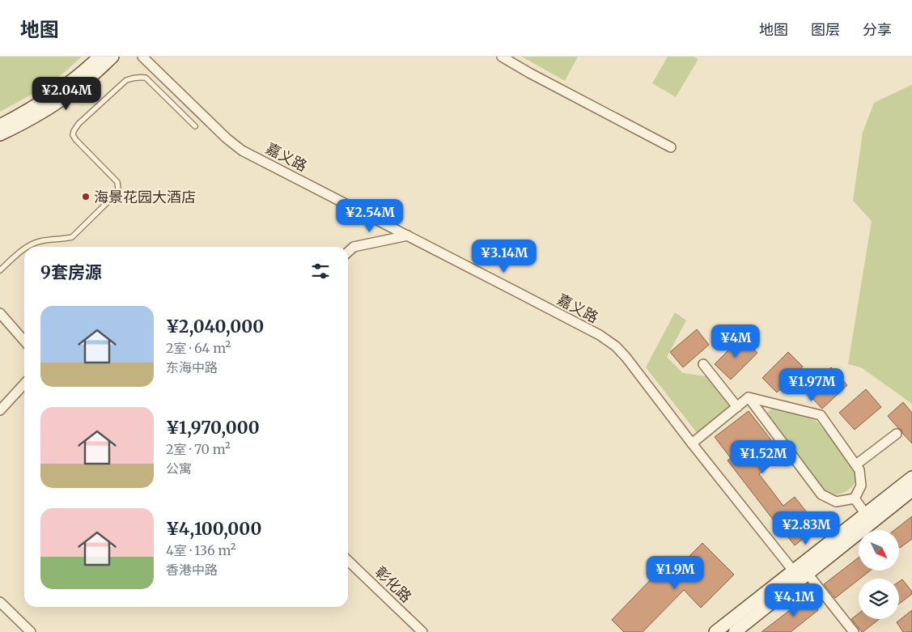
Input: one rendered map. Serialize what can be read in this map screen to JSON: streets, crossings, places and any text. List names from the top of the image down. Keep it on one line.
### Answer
{"streets":{"street":["嘉义路","彰化路"]},"places":["海景花园大酒店"],"north":"bottom right","page":{"header":"地图","nav":["地图","图层","分享"],"price":["¥2.04M","¥2.54M","¥3.14M","¥4M","¥1.97M","¥1.52M","¥2.83M","¥1.9M","¥4.1M"],"heading":"9套房源","list":[{"name":"¥2,040,000","note":"2室 · 64 m² · 东海中路"},{"name":"¥1,970,000","note":"2室 · 70 m² · 公寓"},{"name":"¥4,100,000","note":"4室 · 136 m² · 香港中路"}]}}
